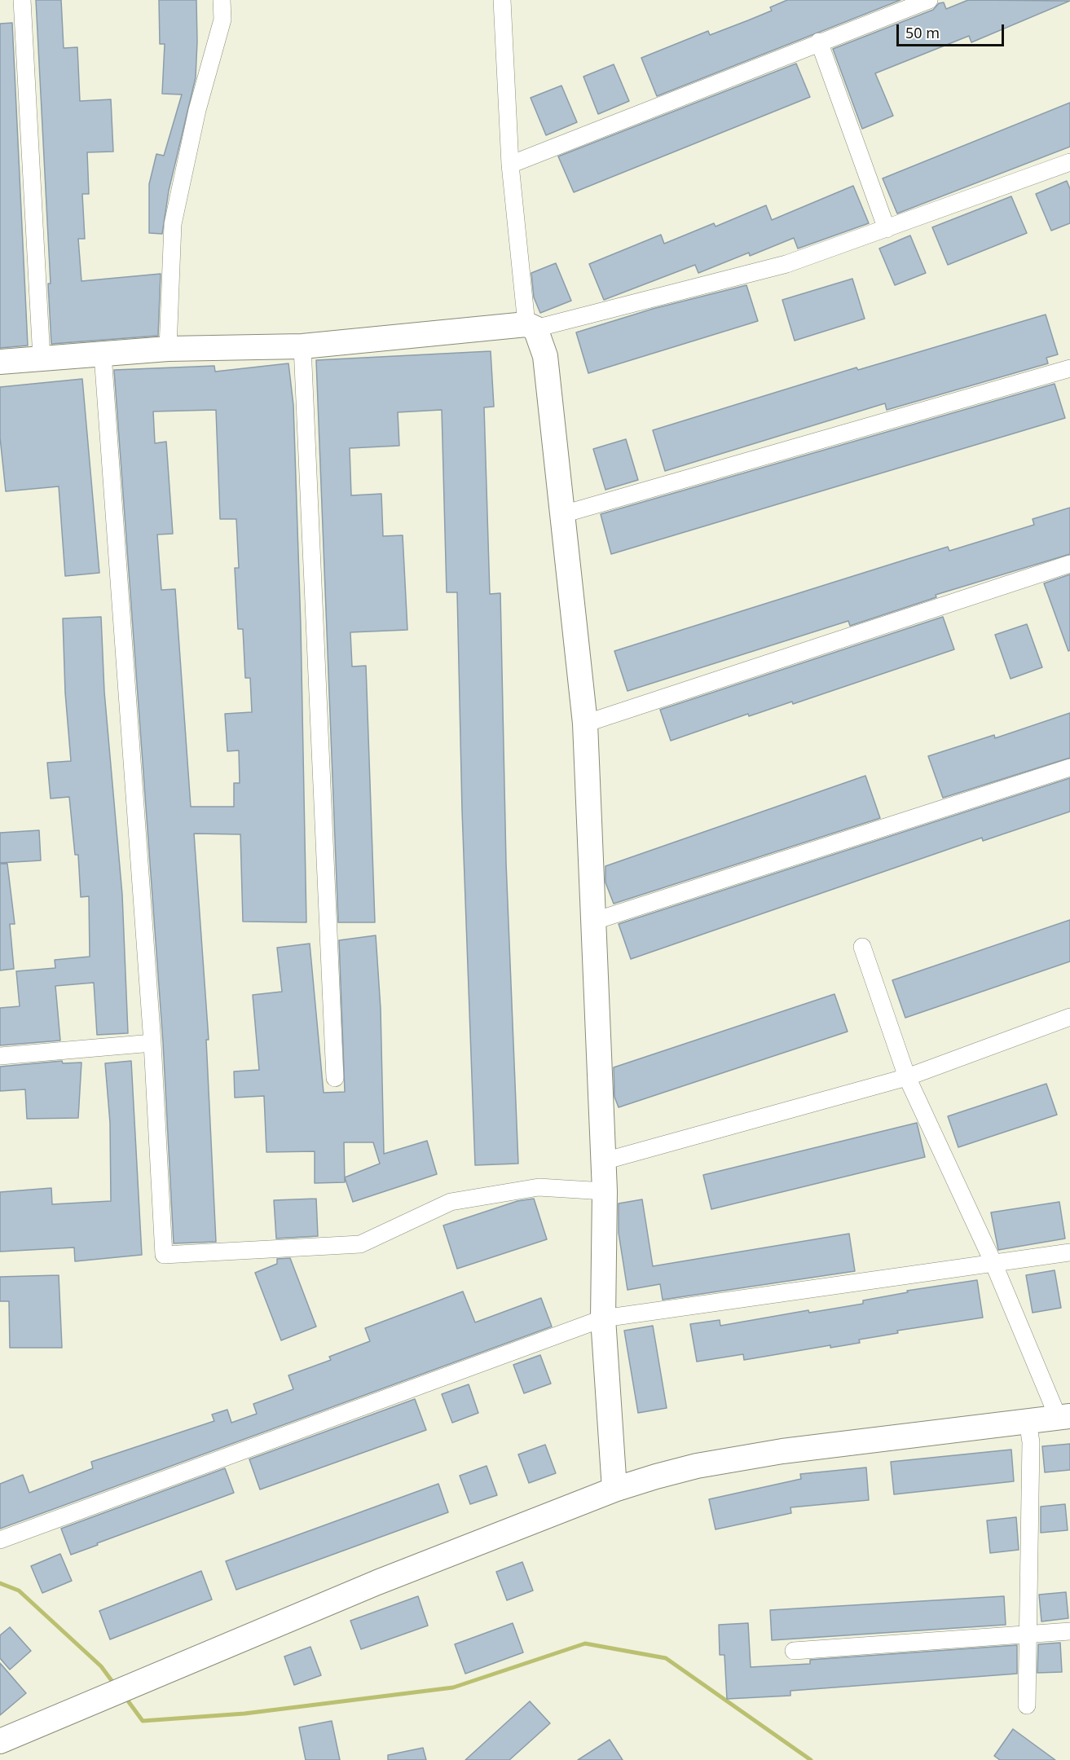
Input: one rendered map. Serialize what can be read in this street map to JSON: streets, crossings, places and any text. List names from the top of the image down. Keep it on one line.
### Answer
{"scale_bar":"50 m"}
